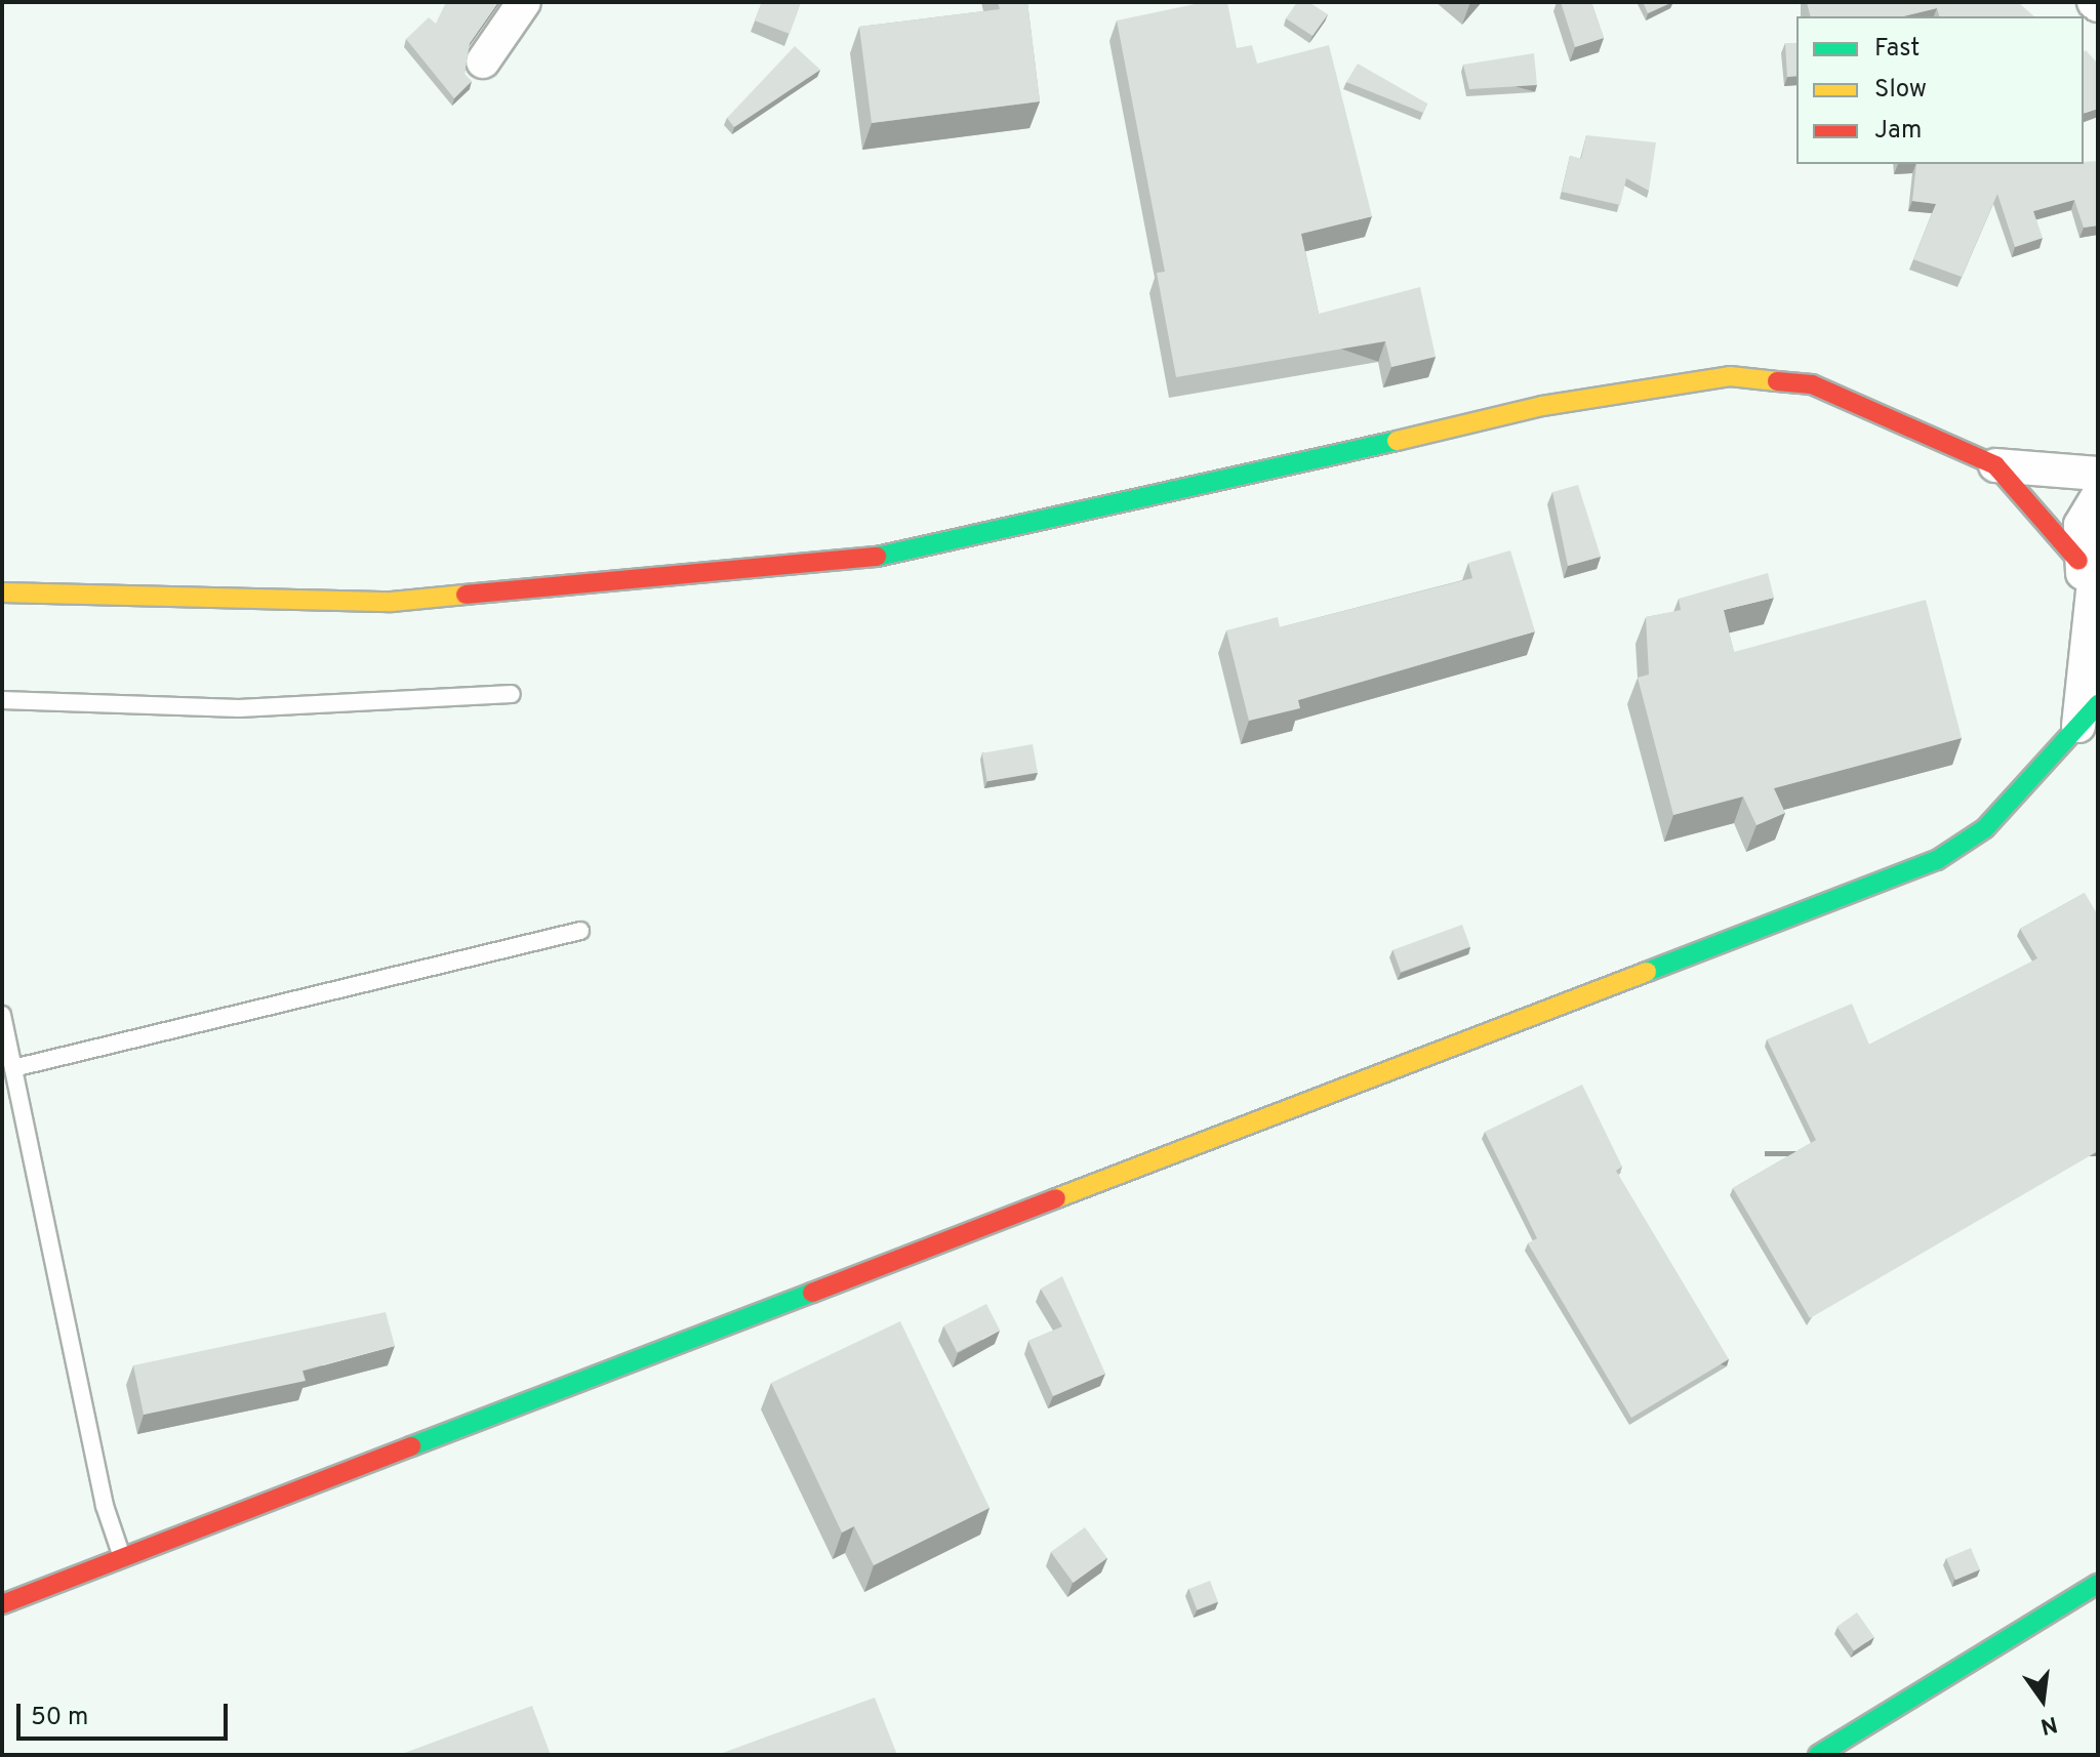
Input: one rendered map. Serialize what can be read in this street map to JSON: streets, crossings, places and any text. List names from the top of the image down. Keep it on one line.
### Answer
{"legend":["Fast","Slow","Jam"],"scale_bar":"50 m","north":"bottom"}
